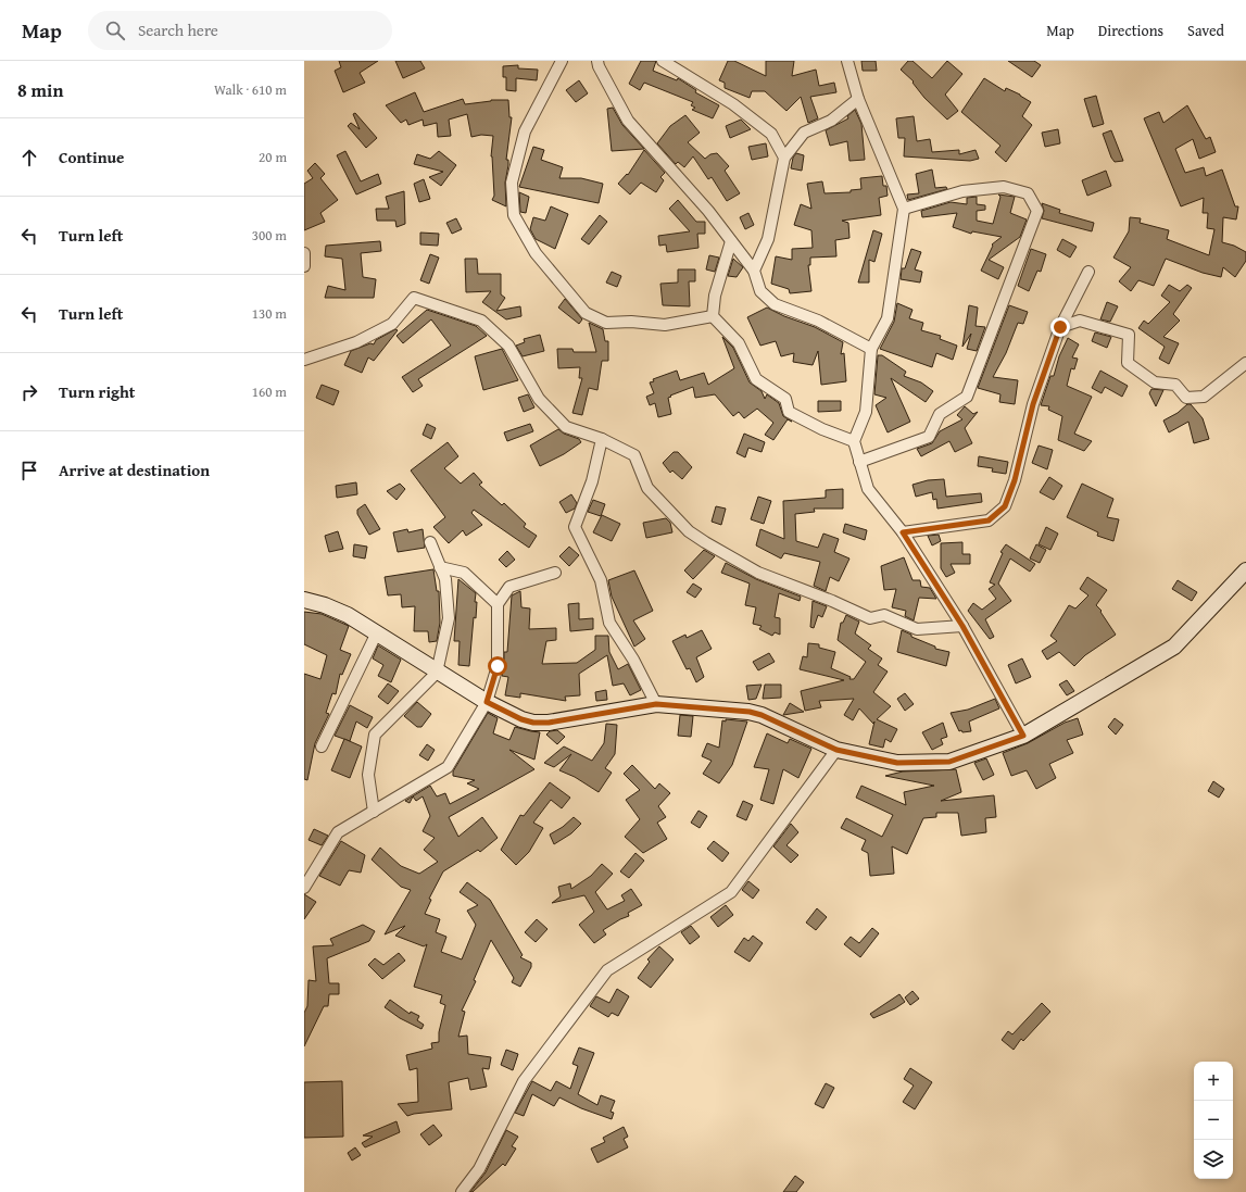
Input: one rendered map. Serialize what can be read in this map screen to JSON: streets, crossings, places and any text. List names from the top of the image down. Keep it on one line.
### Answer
{"page":{"header":"Map","search":"Search here","nav":["Map","Directions","Saved"],"heading":["8 min","Walk · 610 m"],"list":[["Continue","20 m"],["Turn left","300 m"],["Turn left","130 m"],["Turn right","160 m"],"Arrive at destination"],"map_buttons":["+","−"]}}
